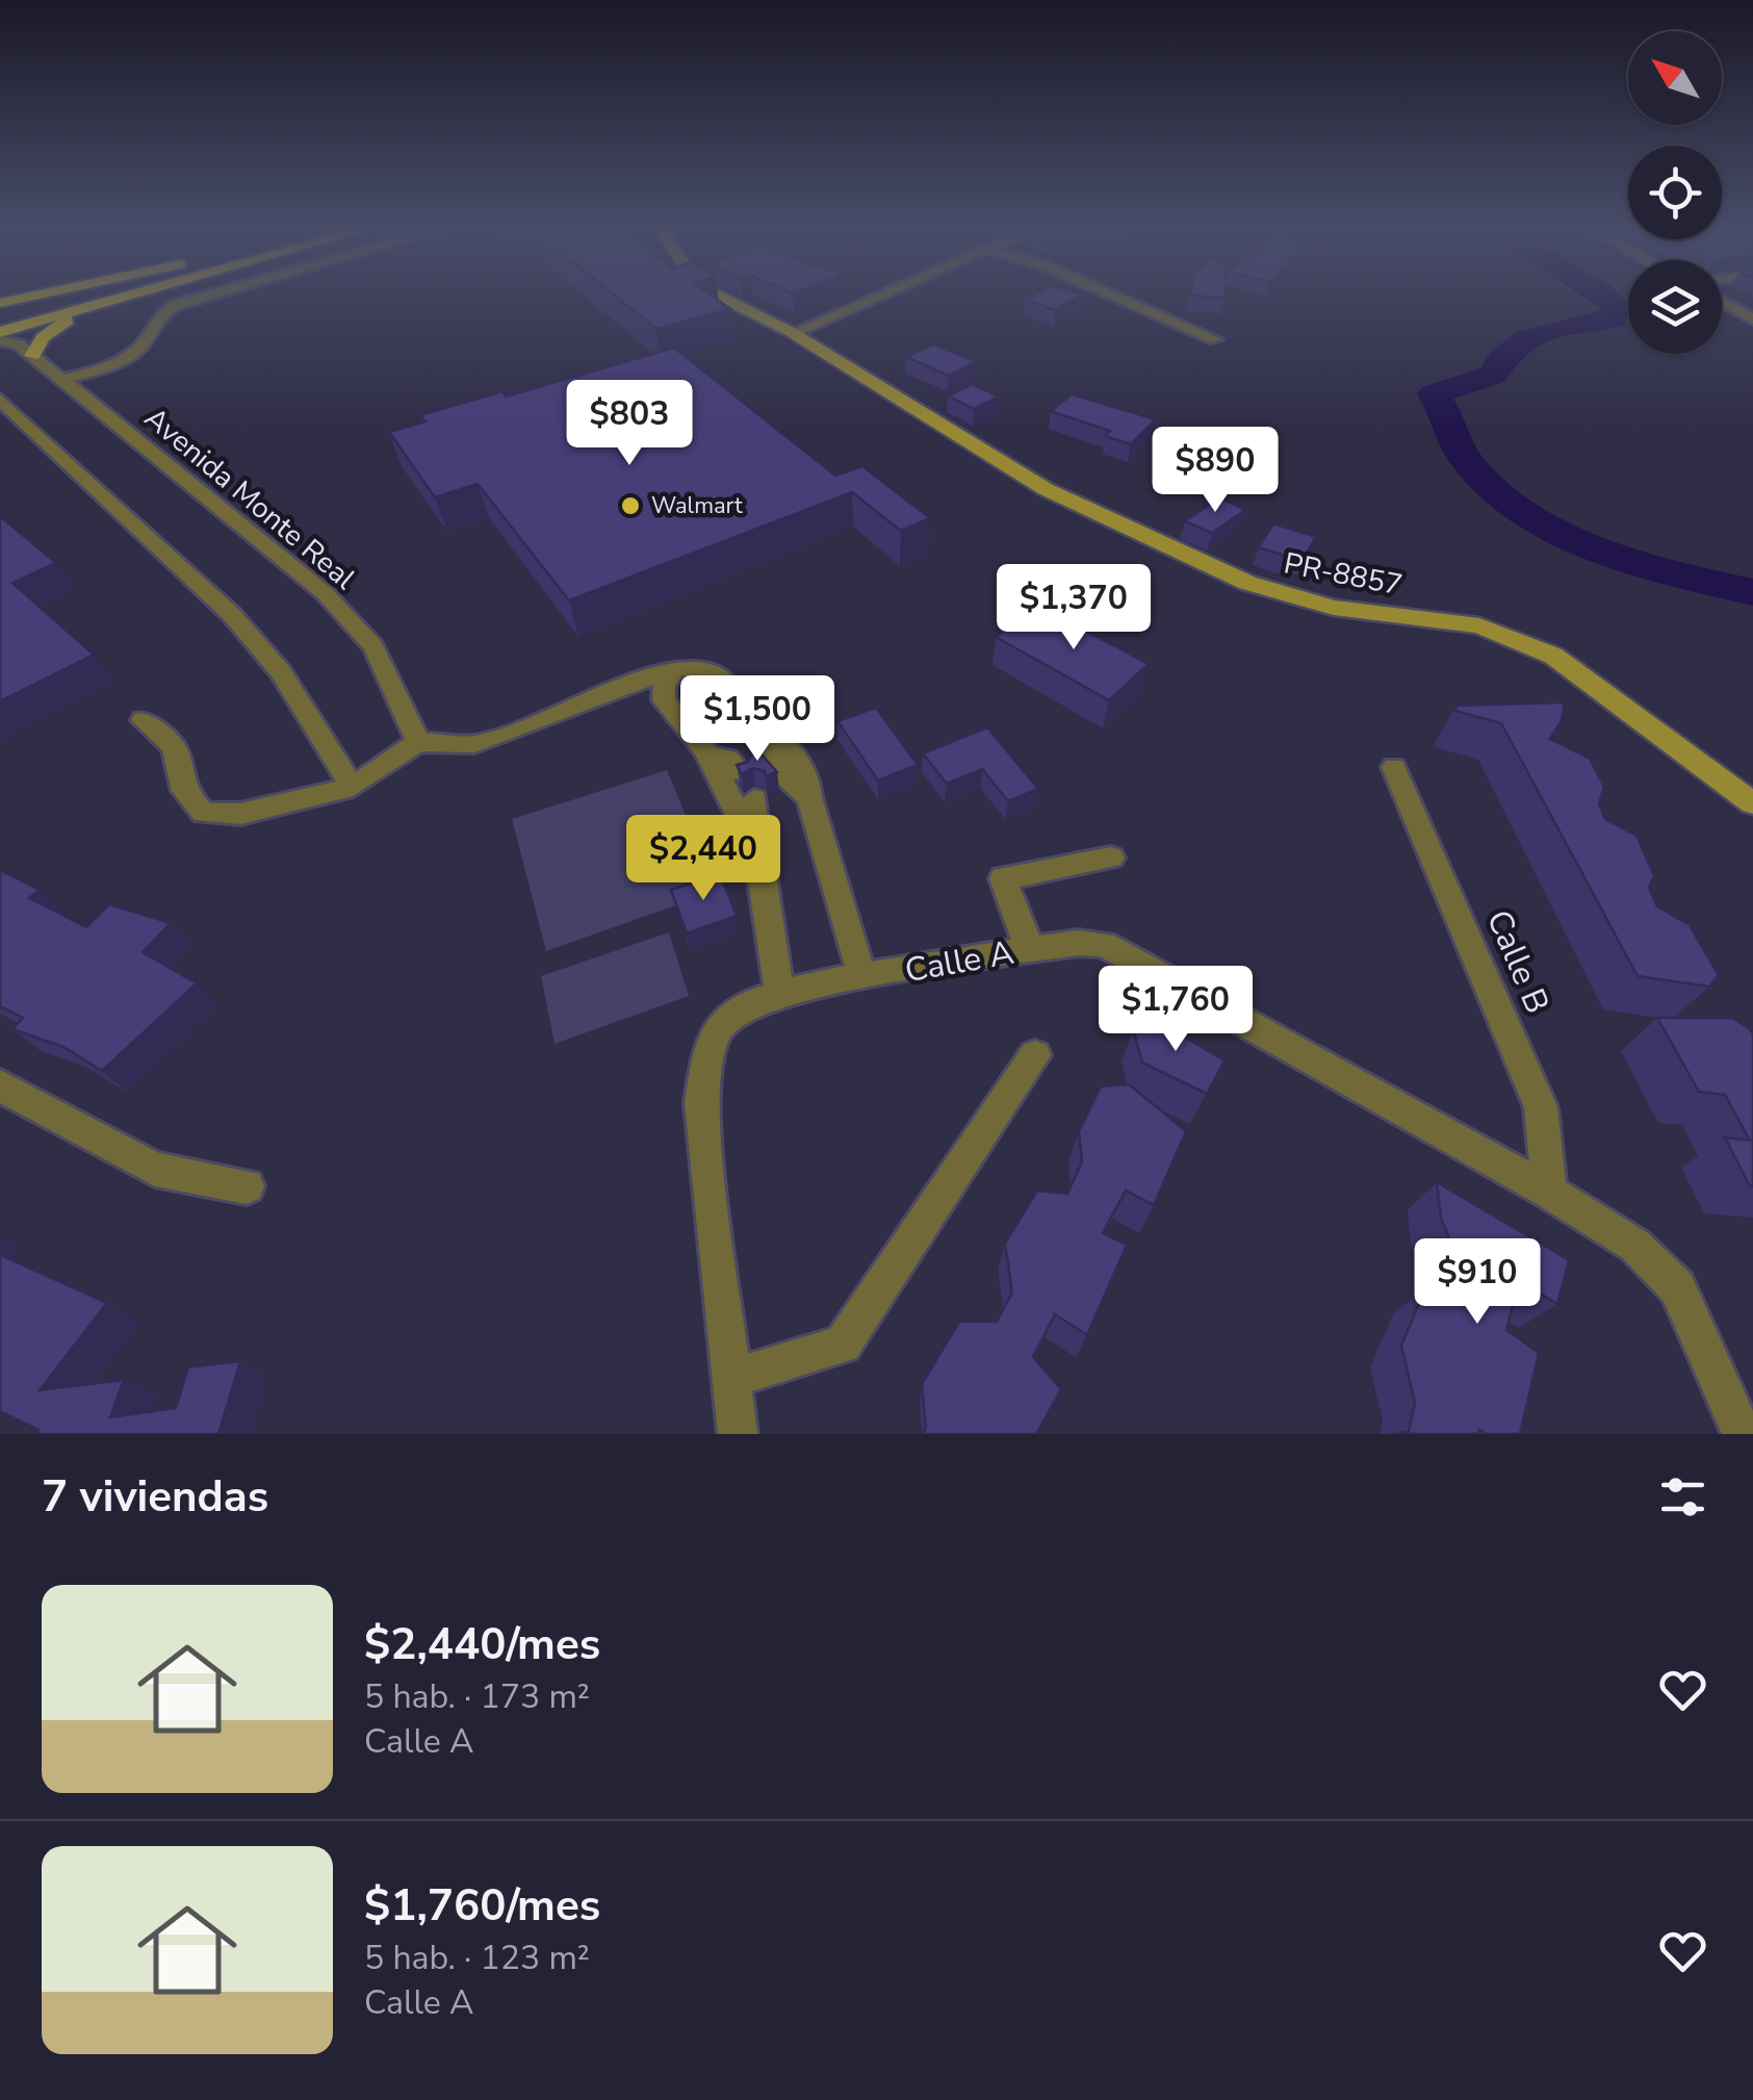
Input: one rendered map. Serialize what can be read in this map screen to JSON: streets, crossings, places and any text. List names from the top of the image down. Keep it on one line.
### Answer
{"streets":{"street":["Avenida Monte Real","PR-8857","Calle A","Calle B"]},"crossings":[["Calle A","Calle B"]],"places":["Walmart"],"north":"top left","page":{"price":["$803","$890","$1,370","$1,500","$2,440","$1,760","$910"],"heading":"7 viviendas","list":[{"name":"$2,440/mes","note":"5 hab. · 173 m² · Calle A"},{"name":"$1,760/mes","note":"5 hab. · 123 m² · Calle A"}]}}
